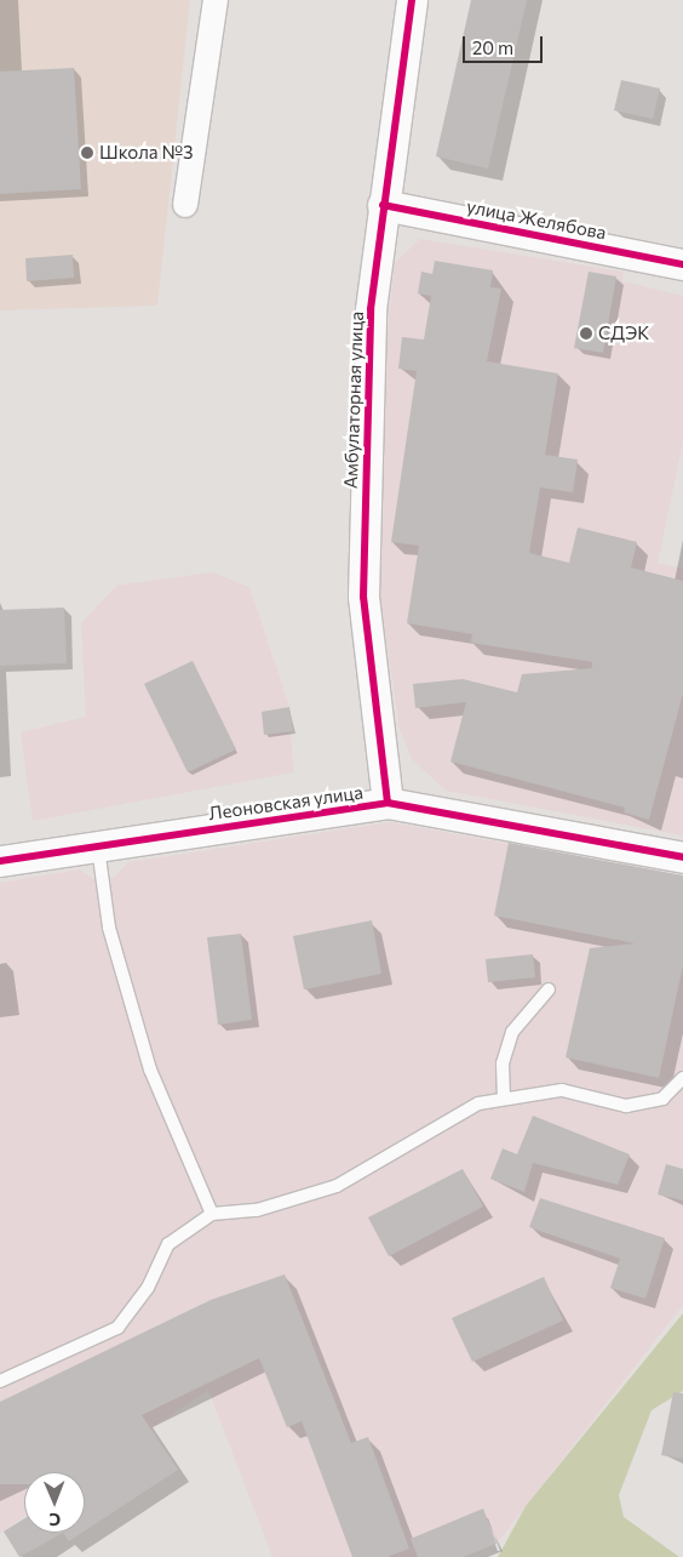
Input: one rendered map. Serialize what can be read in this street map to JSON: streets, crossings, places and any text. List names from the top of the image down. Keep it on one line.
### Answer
{"streets":{"street":["улица Желябова","Амбулаторная улица","Леоновская улица"]},"crossings":[["улица Желябова","Амбулаторная улица"],["Амбулаторная улица","Леоновская улица"]],"places":["Школа №3","СДЭК"],"scale_bar":"20 m","north":"bottom"}
